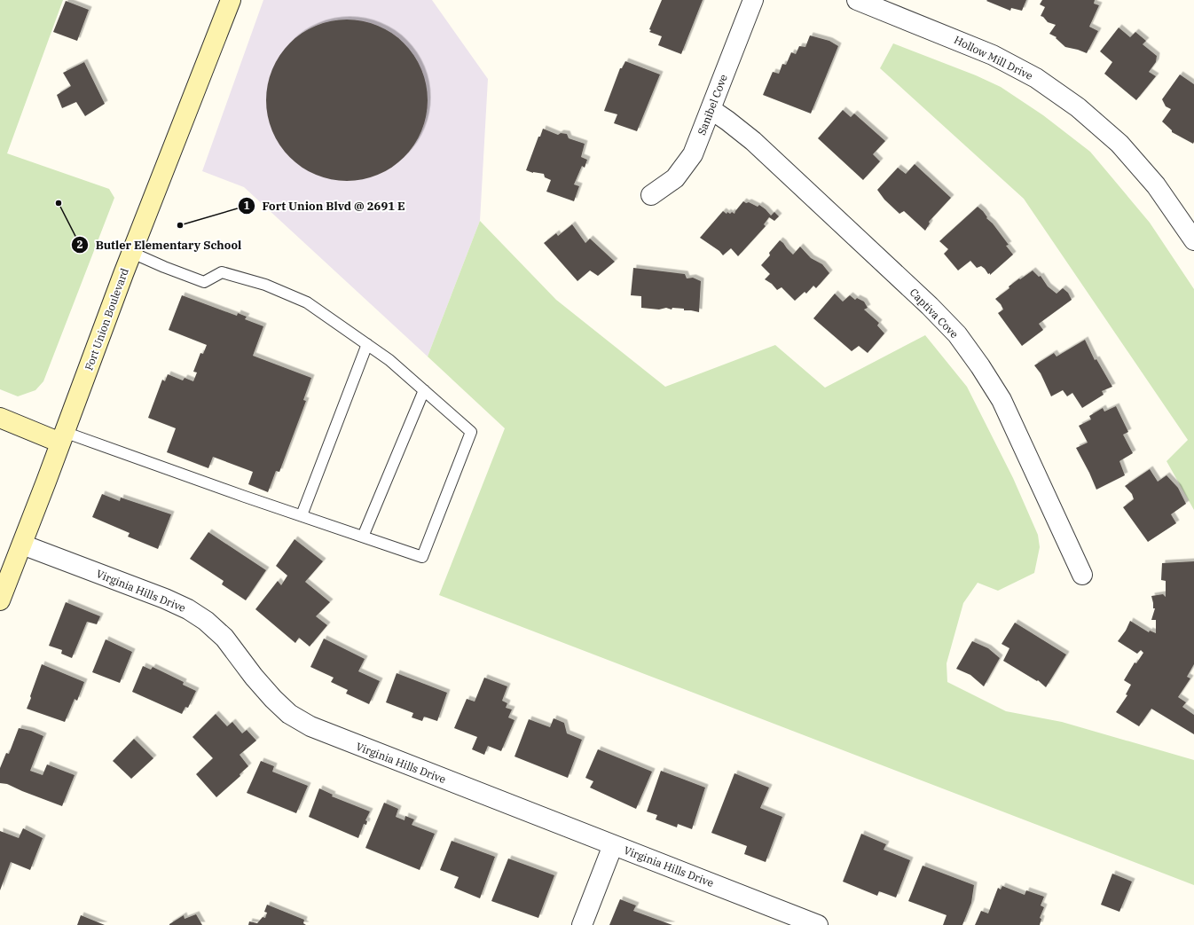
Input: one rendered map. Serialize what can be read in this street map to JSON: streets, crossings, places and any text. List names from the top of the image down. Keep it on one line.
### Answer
{"streets":{"main road":["Fort Union Boulevard"],"street":["Hollow Mill Drive","Sanibel Cove","Captiva Cove","Virginia Hills Drive"]},"crossings":[["Sanibel Cove","Captiva Cove"],["Fort Union Boulevard","Virginia Hills Drive"]],"places":["Butler Elementary School","Fort Union Blvd @ 2691 E"]}
